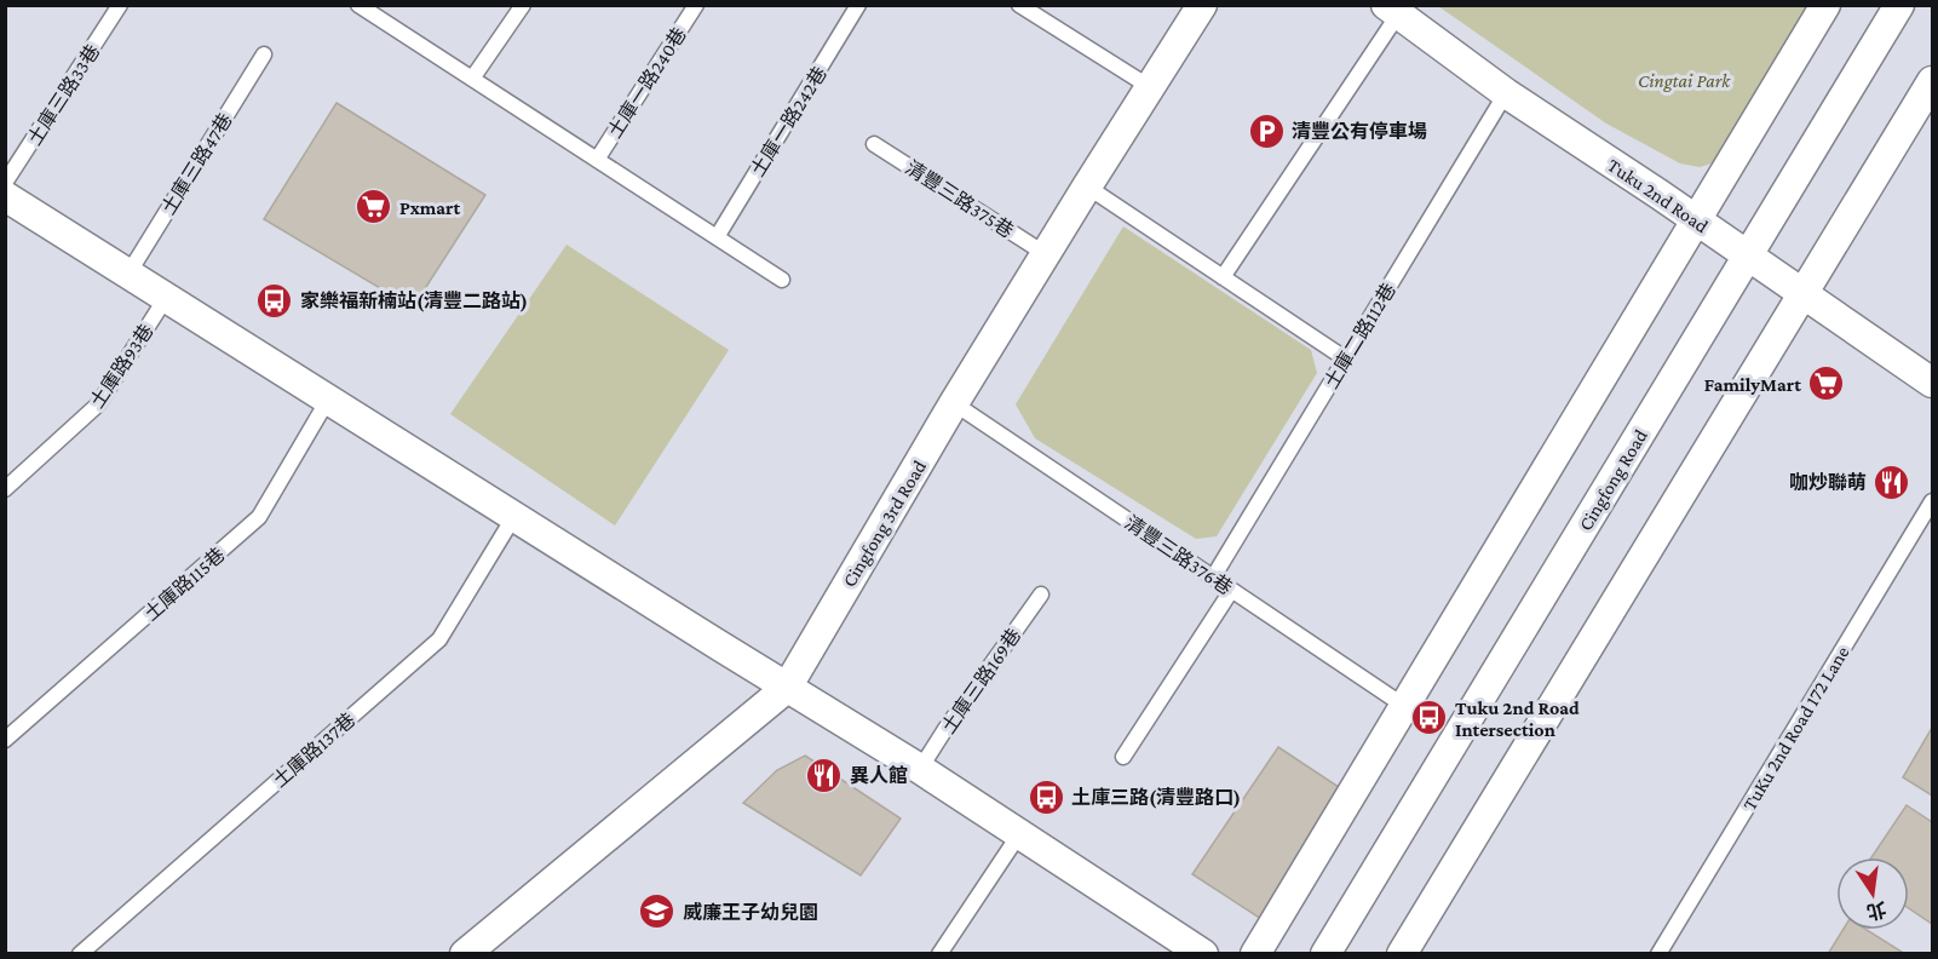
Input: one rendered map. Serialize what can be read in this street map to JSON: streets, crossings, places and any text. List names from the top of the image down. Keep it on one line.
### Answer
{"streets":{"street":["Tuku 2nd Road","Cingfong Road","Cingfong 3rd Road"],"lane":["土庫一路240巷","土庫三路33巷","土庫一路242巷","土庫三路47巷","清豐三路375巷","土庫二路112巷","土庫路93巷","清豐三路376巷","土庫路115巷","土庫三路169巷","TuKu 2nd Road 172 Lane","土庫路137巷"]},"crossings":[["Tuku 2nd Road","土庫二路112巷"],["Tuku 2nd Road","Cingfong Road"],["清豐三路375巷","Cingfong 3rd Road"],["土庫二路112巷","清豐三路376巷"],["Cingfong 3rd Road","清豐三路376巷"]],"parks":["Cingtai Park"],"places":{"parking":["清豐公有停車場"],"supermarket":["Pxmart","FamilyMart"],"bus stop":["家樂福新楠站(清豐二路站)","Tuku 2nd Road Intersection","土庫三路(清豐路口)"],"restaurant":["咖炒聯萌","異人館"],"school or university":["威廉王子幼兒園"]},"north":"bottom"}
